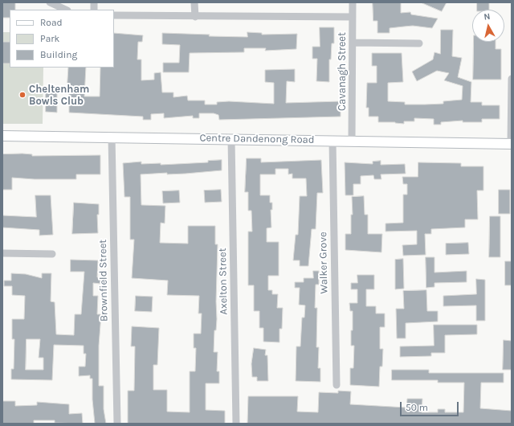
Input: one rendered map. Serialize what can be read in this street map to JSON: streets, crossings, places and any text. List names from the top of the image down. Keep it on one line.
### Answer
{"streets":{"main road":["Centre Dandenong Road"],"street":["Cavanagh Street","Walker Grove","Brownfield Street","Axelton Street"]},"crossings":[["Cavanagh Street","Centre Dandenong Road"],["Centre Dandenong Road","Walker Grove"],["Centre Dandenong Road","Brownfield Street"],["Centre Dandenong Road","Axelton Street"]],"places":["Cheltenham Bowls Club"],"legend":["Road","Park","Building"],"scale_bar":"50 m","north":"top"}
